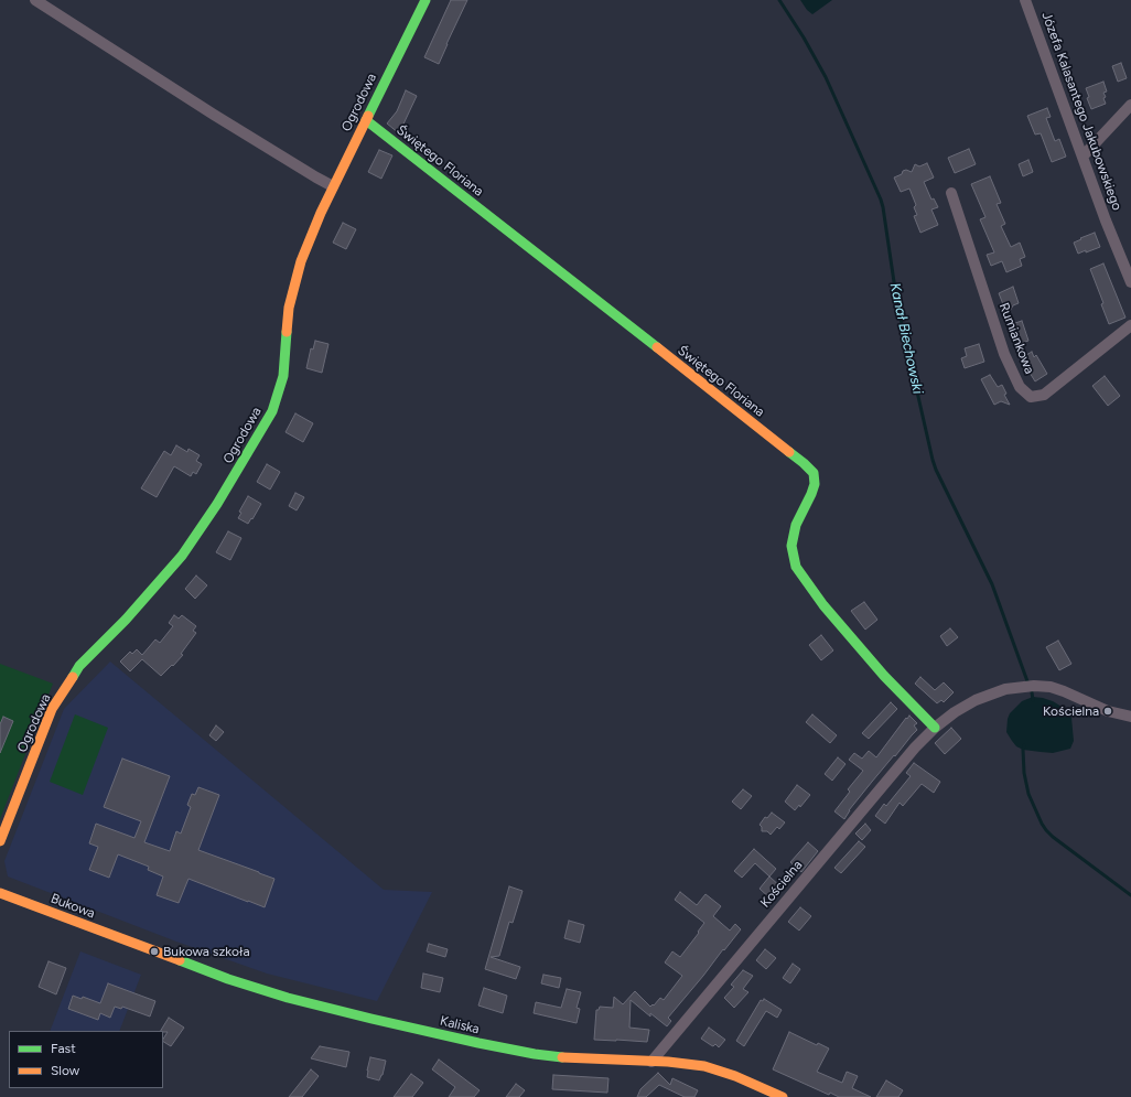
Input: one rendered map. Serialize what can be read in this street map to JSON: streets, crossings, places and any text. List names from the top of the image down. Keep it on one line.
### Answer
{"streets":{"street":["Ogrodowa","Józefa Kalasantego Jakubowskiego","Świętego Floriana","Rumiankowa","Kościelna","Bukowa","Kaliska"]},"crossings":[["Ogrodowa","Świętego Floriana"],["Świętego Floriana","Kościelna"],["Kościelna","Kaliska"],["Bukowa","Kaliska"]],"water":["Kanał Biechowski"],"places":["Kościelna","Bukowa szkoła"],"legend":["Fast","Slow"]}
